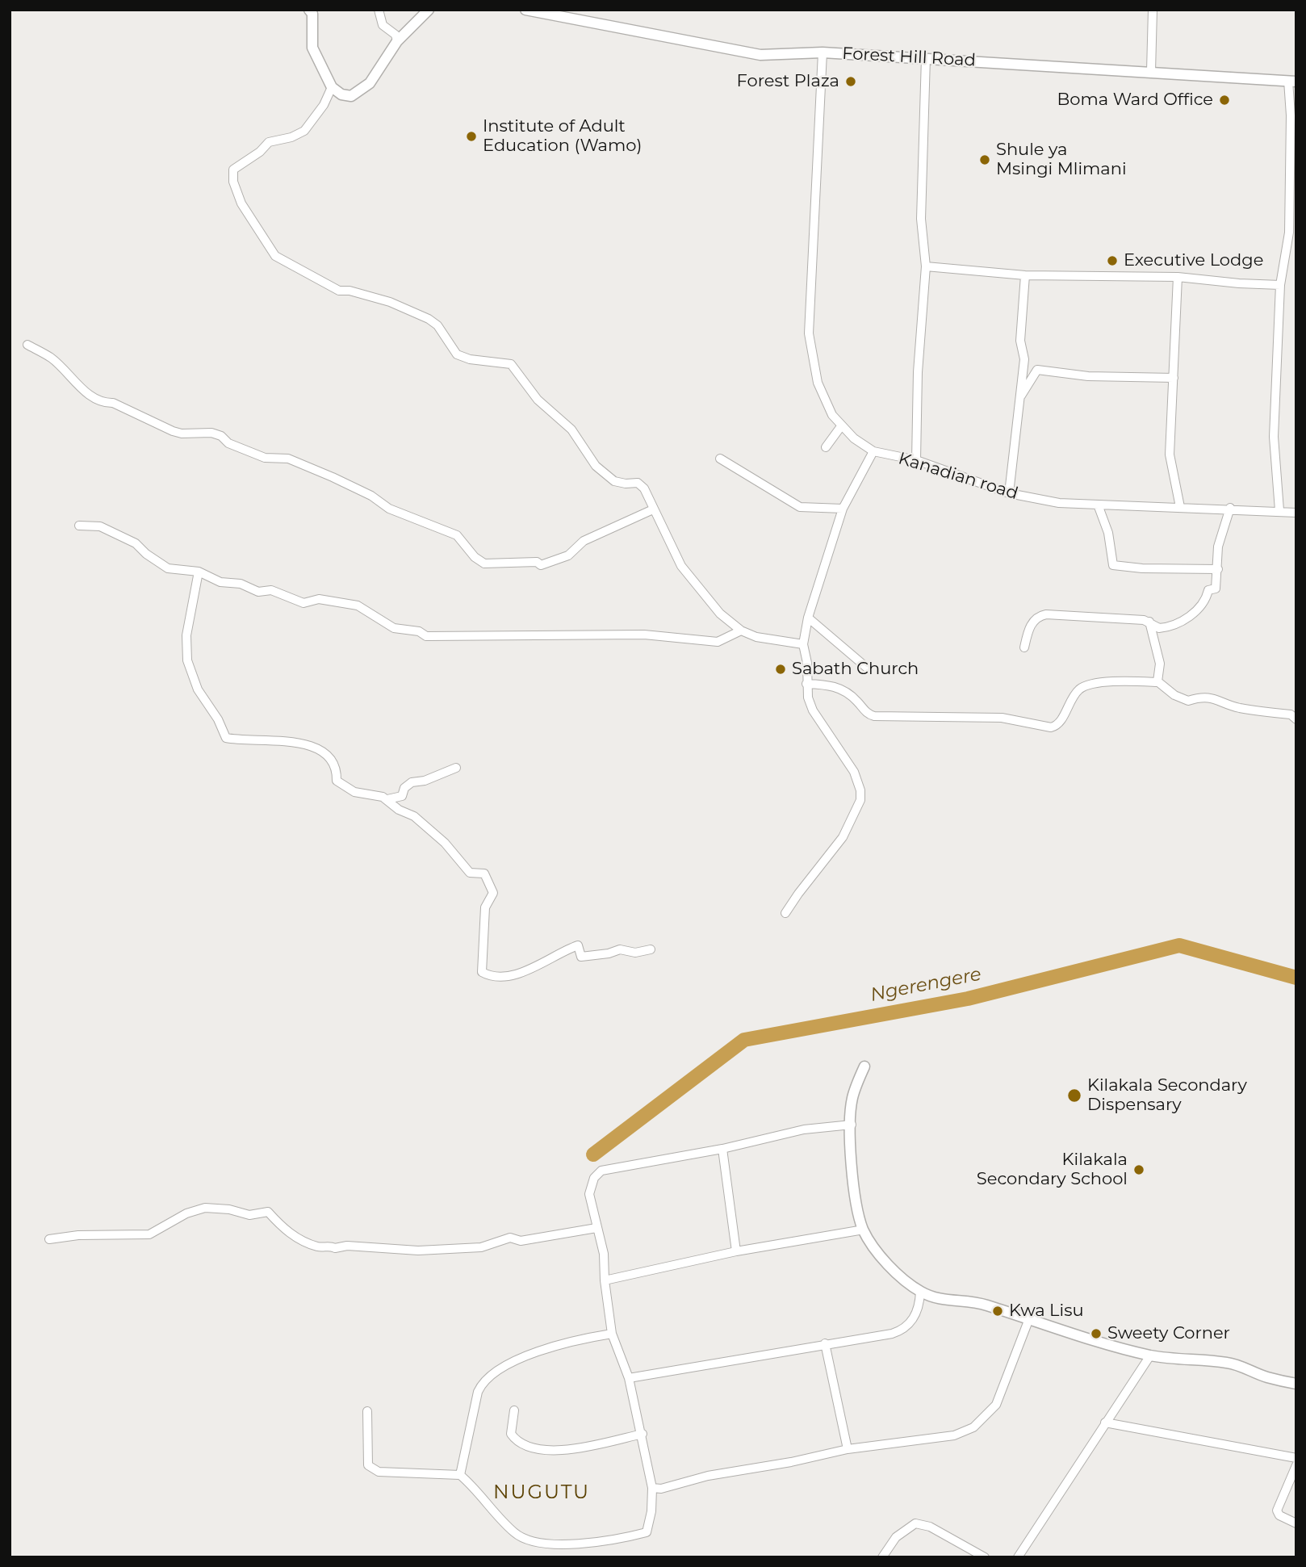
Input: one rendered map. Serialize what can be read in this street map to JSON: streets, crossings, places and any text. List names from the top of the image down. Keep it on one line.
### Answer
{"streets":{"street":["Forest Hill Road","Kanadian road"]},"crossings":[["Forest Hill Road","Kanadian road"]],"districts":["NUGUTU"],"water":["Ngerengere"],"places":["Forest Plaza","Boma Ward Office","Institute of Adult Education (Wamo)","Shule ya Msingi Mlimani","Executive Lodge","Sabath Church","Kilakala Secondary Dispensary","Kilakala Secondary School","Kwa Lisu","Sweety Corner"]}
